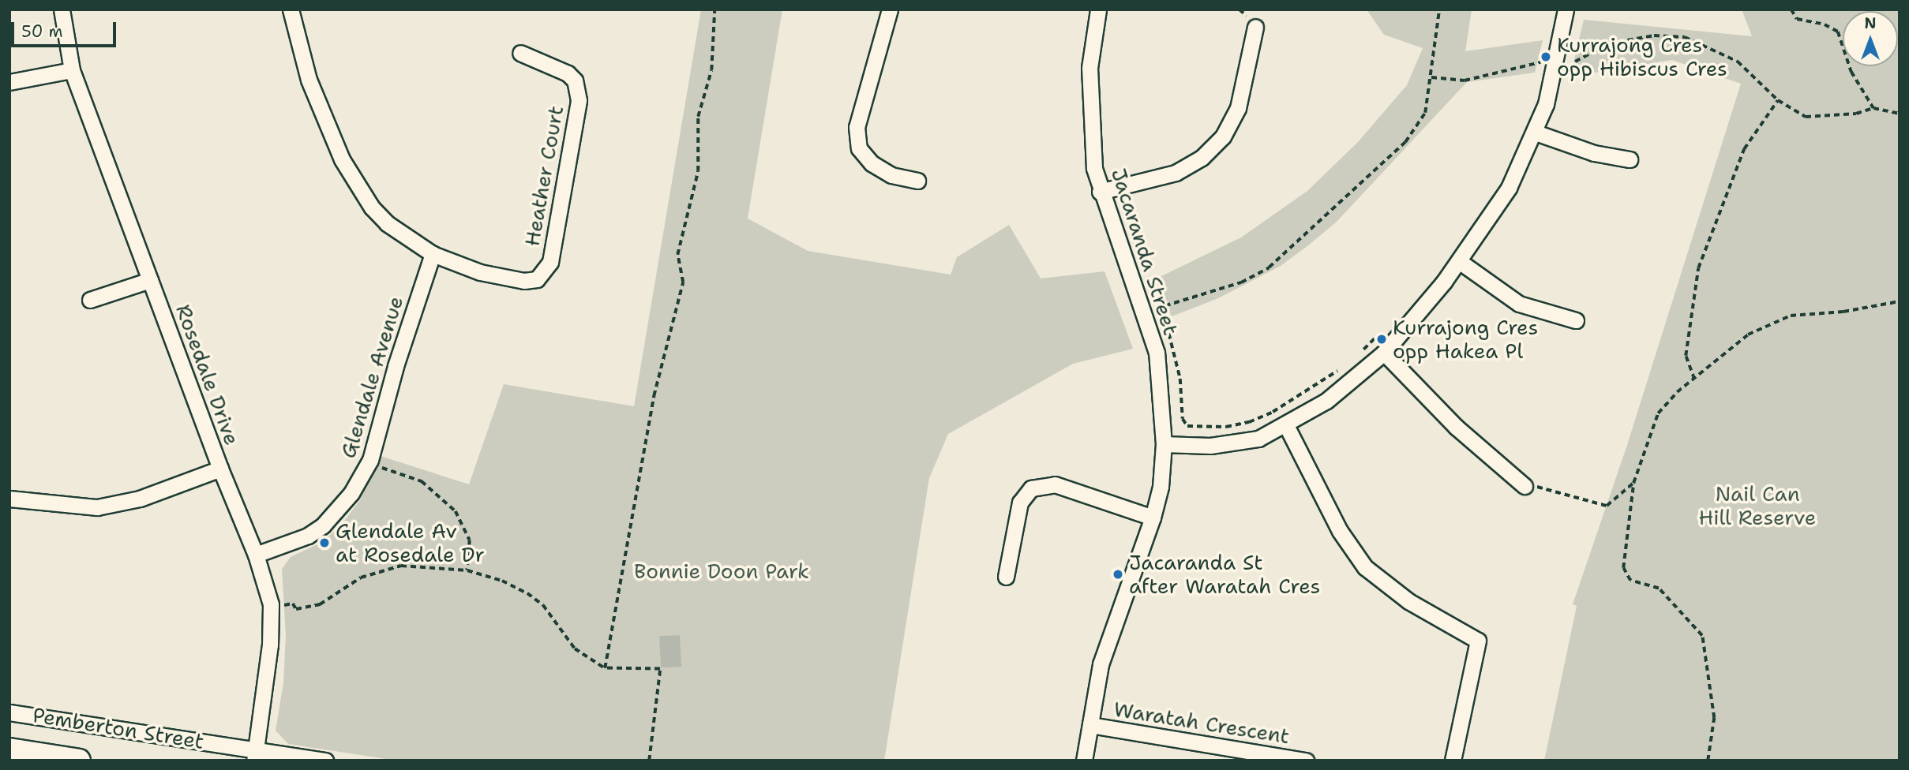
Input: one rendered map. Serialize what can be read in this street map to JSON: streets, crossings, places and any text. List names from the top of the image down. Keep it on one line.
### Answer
{"streets":{"main road":["Pemberton Street"],"street":["Heather Court","Jacaranda Street","Rosedale Drive","Glendale Avenue","Waratah Crescent"]},"crossings":[["Heather Court","Glendale Avenue"],["Jacaranda Street","Waratah Crescent"],["Rosedale Drive","Glendale Avenue"],["Rosedale Drive","Pemberton Street"]],"parks":["Nail Can Hill Reserve","Bonnie Doon Park"],"places":["Kurrajong Cres opp Hibiscus Cres","Kurrajong Cres opp Hakea Pl","Glendale Av at Rosedale Dr","Jacaranda St after Waratah Cres"],"scale_bar":"50 m","north":"top"}
